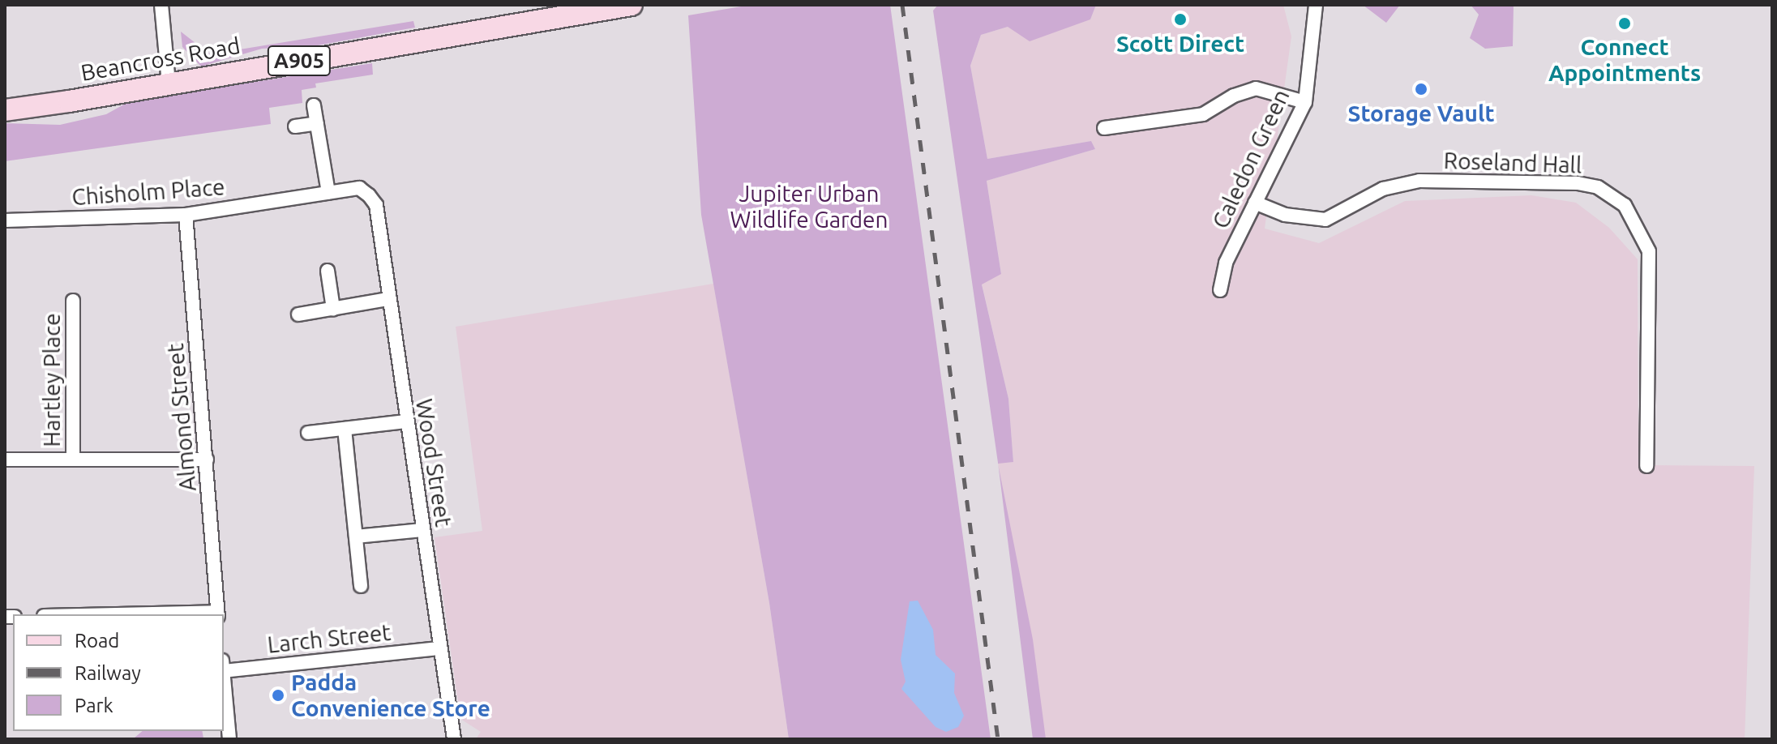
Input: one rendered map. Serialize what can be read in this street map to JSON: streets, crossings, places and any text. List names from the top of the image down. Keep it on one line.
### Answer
{"streets":{"main road":["Beancross Road","A905"],"street":["Caledon Green","Roseland Hall","Chisholm Place","Hartley Place","Almond Street","Wood Street","Larch Street"]},"crossings":[["Caledon Green","Roseland Hall"],["Chisholm Place","Almond Street"],["Chisholm Place","Wood Street"],["Wood Street","Larch Street"]],"parks":["Jupiter Urban Wildlife Garden"],"places":["Scott Direct","Connect Appointments","Storage Vault","Padda Convenience Store"],"legend":["Road","Railway","Park"]}
